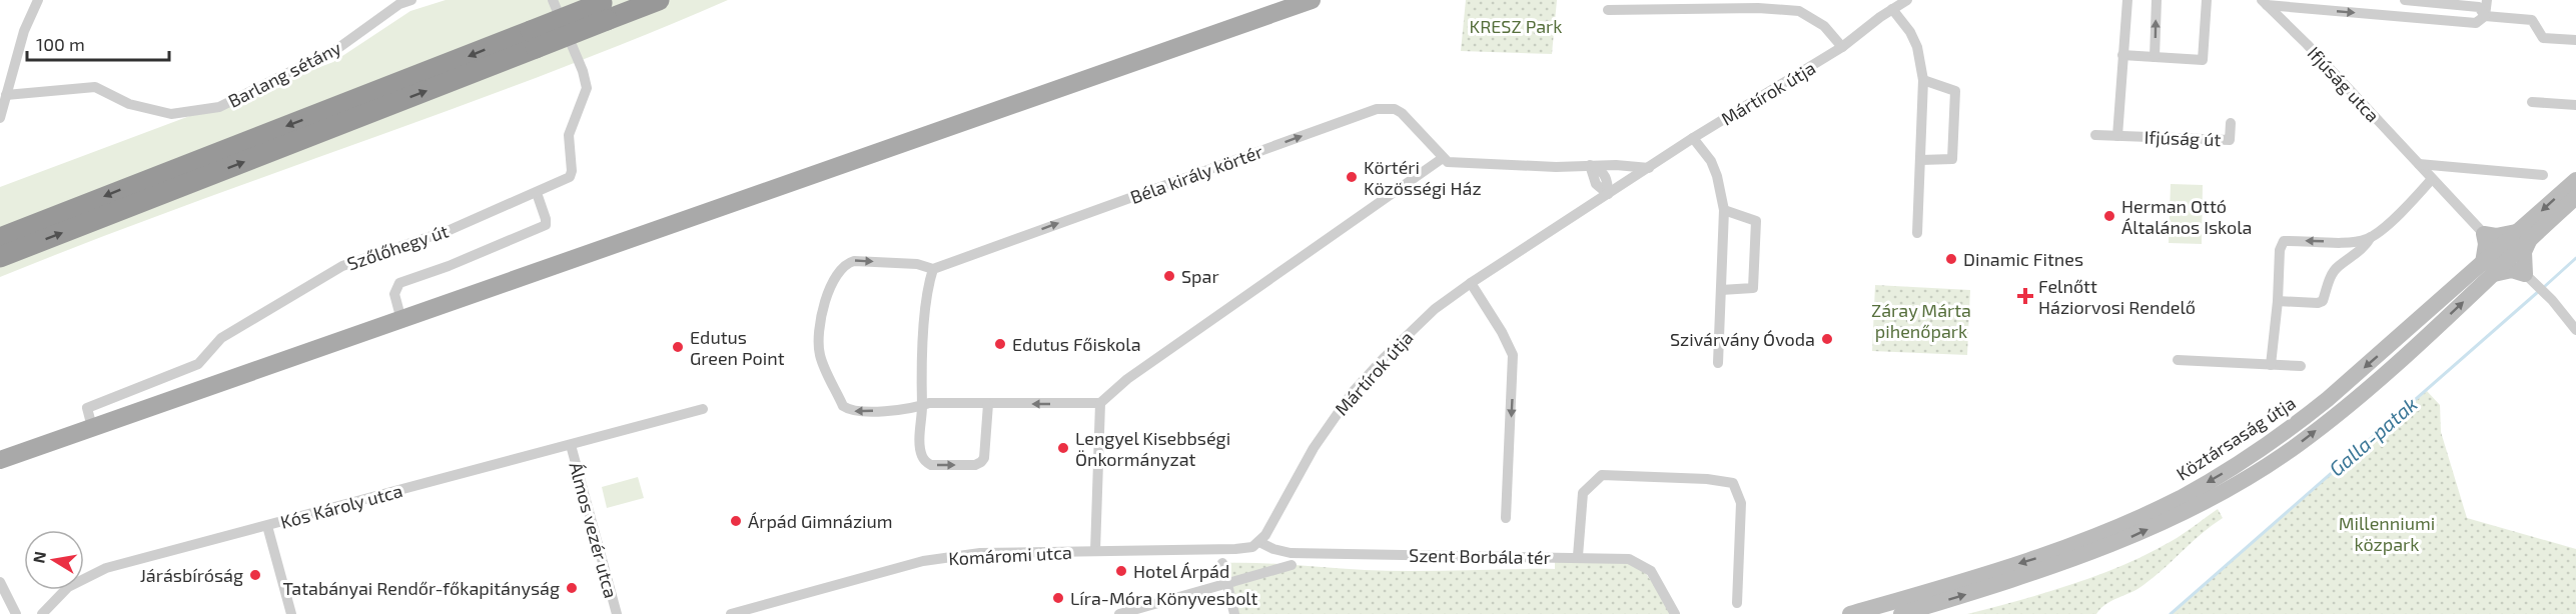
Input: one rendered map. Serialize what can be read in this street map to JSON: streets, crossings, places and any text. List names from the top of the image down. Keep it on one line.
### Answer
{"streets":{"street":["Barlang sétány","Ifjúság utca","Mártírok útja","Ifjúság út","Béla király körtér","Szőlőhegy út","Köztársaság útja","Kós Károly utca","Álmos vezér utca","Komáromi utca","Szent Borbála tér"]},"crossings":[["Mártírok útja","Komáromi utca"],["Mártírok útja","Szent Borbála tér"],["Kós Károly utca","Álmos vezér utca"],["Komáromi utca","Szent Borbála tér"]],"one_way":["Béla király körtér"],"water":["Galla-patak"],"parks":["KRESZ Park","Záray Márta pihenőpark","Millenniumi közpark"],"places":{"other":["Körtéri Közösségi Ház","Herman Ottó Általános Iskola","Dinamic Fitnes","Spar","Szivárvány Óvoda","Edutus Főiskola","Edutus Green Point","Lengyel Kisebbségi Önkormányzat","Árpád Gimnázium","Hotel Árpád","Járásbíróság","Tatabányai Rendőr-főkapitányság","Líra-Móra Könyvesbolt"],"health":["Felnőtt Háziorvosi Rendelő"]},"scale_bar":"100 m","north":"left"}
